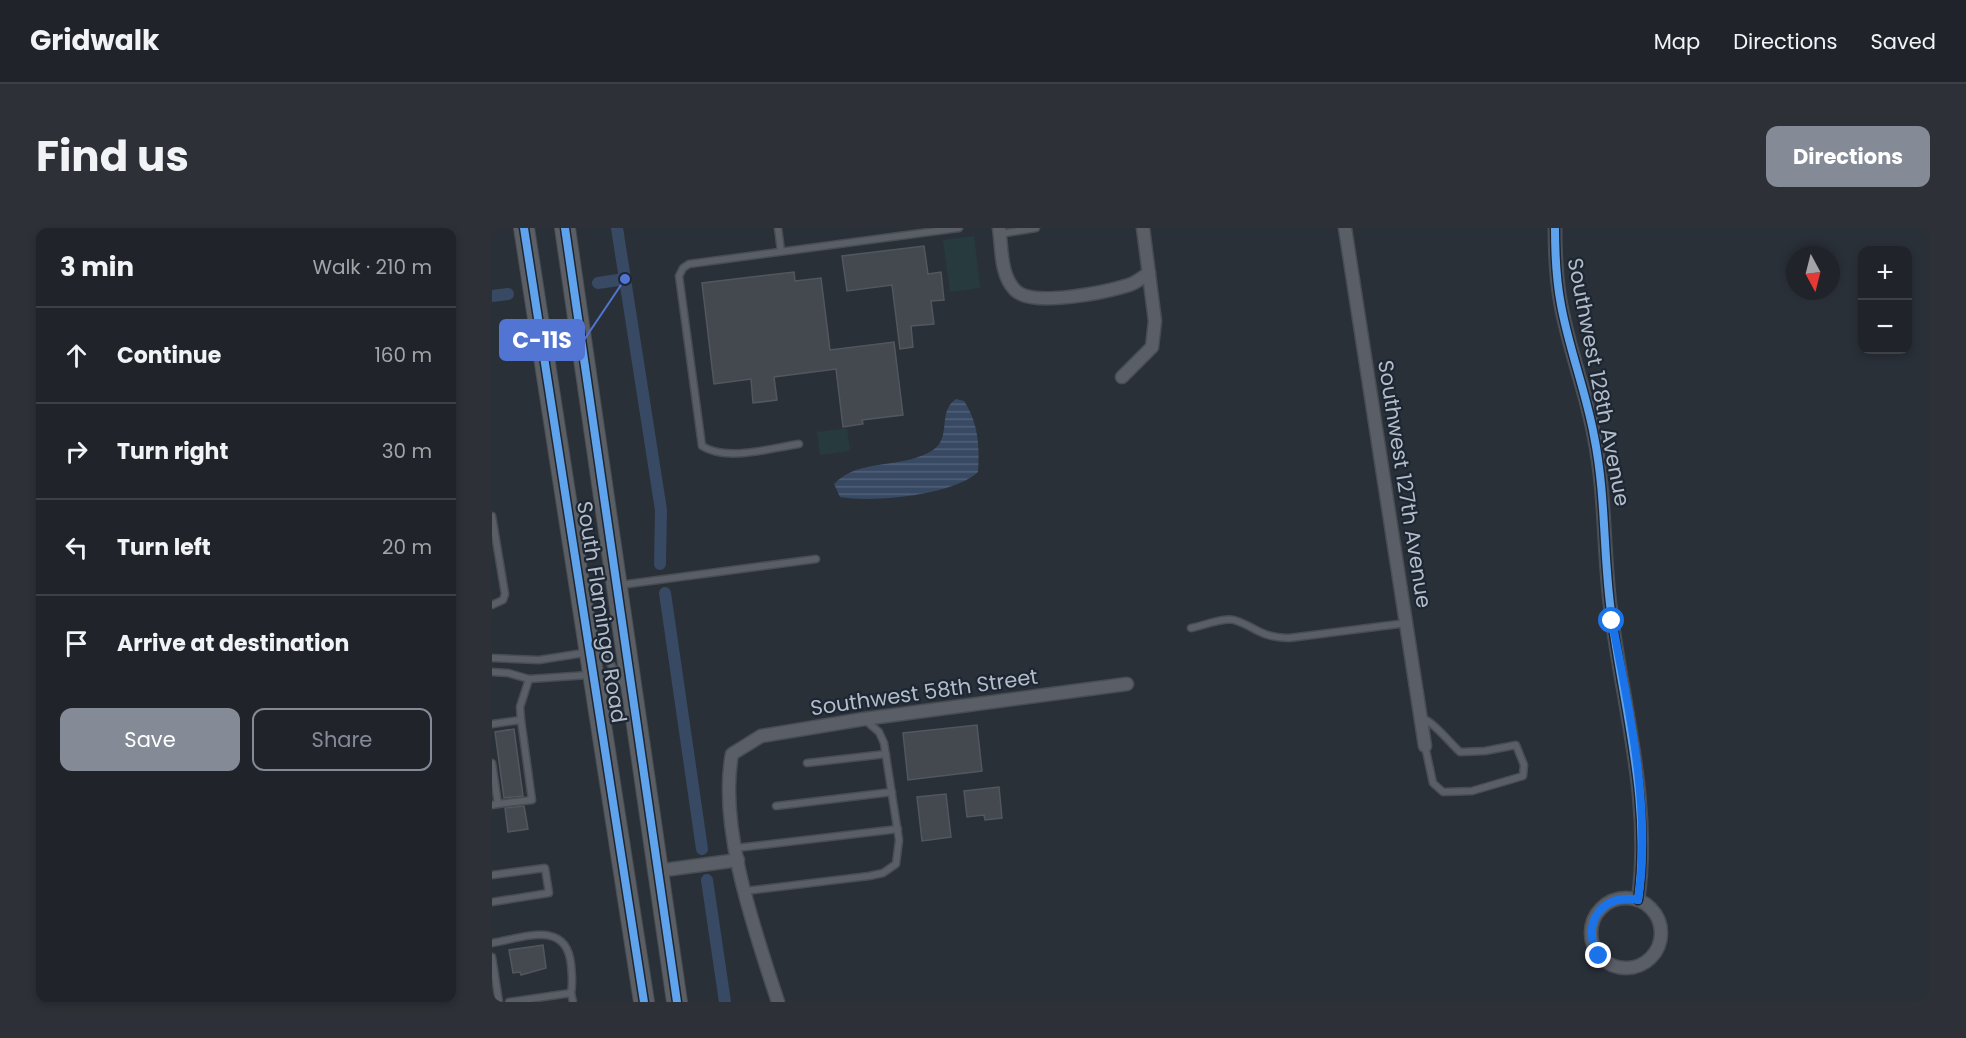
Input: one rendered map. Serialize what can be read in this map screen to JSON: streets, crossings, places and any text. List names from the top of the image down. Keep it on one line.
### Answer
{"streets":{"highway":["South Flamingo Road"],"street":["Southwest 128th Avenue","Southwest 127th Avenue","Southwest 58th Street"]},"places":["C-11S"],"north":"bottom","page":{"header":"Gridwalk","nav":["Map","Directions","Saved"],"title":"Find us","buttons":["Directions",["Save","Share"]],"heading":["3 min","Walk · 210 m"],"map_buttons":["+","−"],"list":[["Continue","160 m"],["Turn right","30 m"],["Turn left","20 m"],"Arrive at destination"]}}
